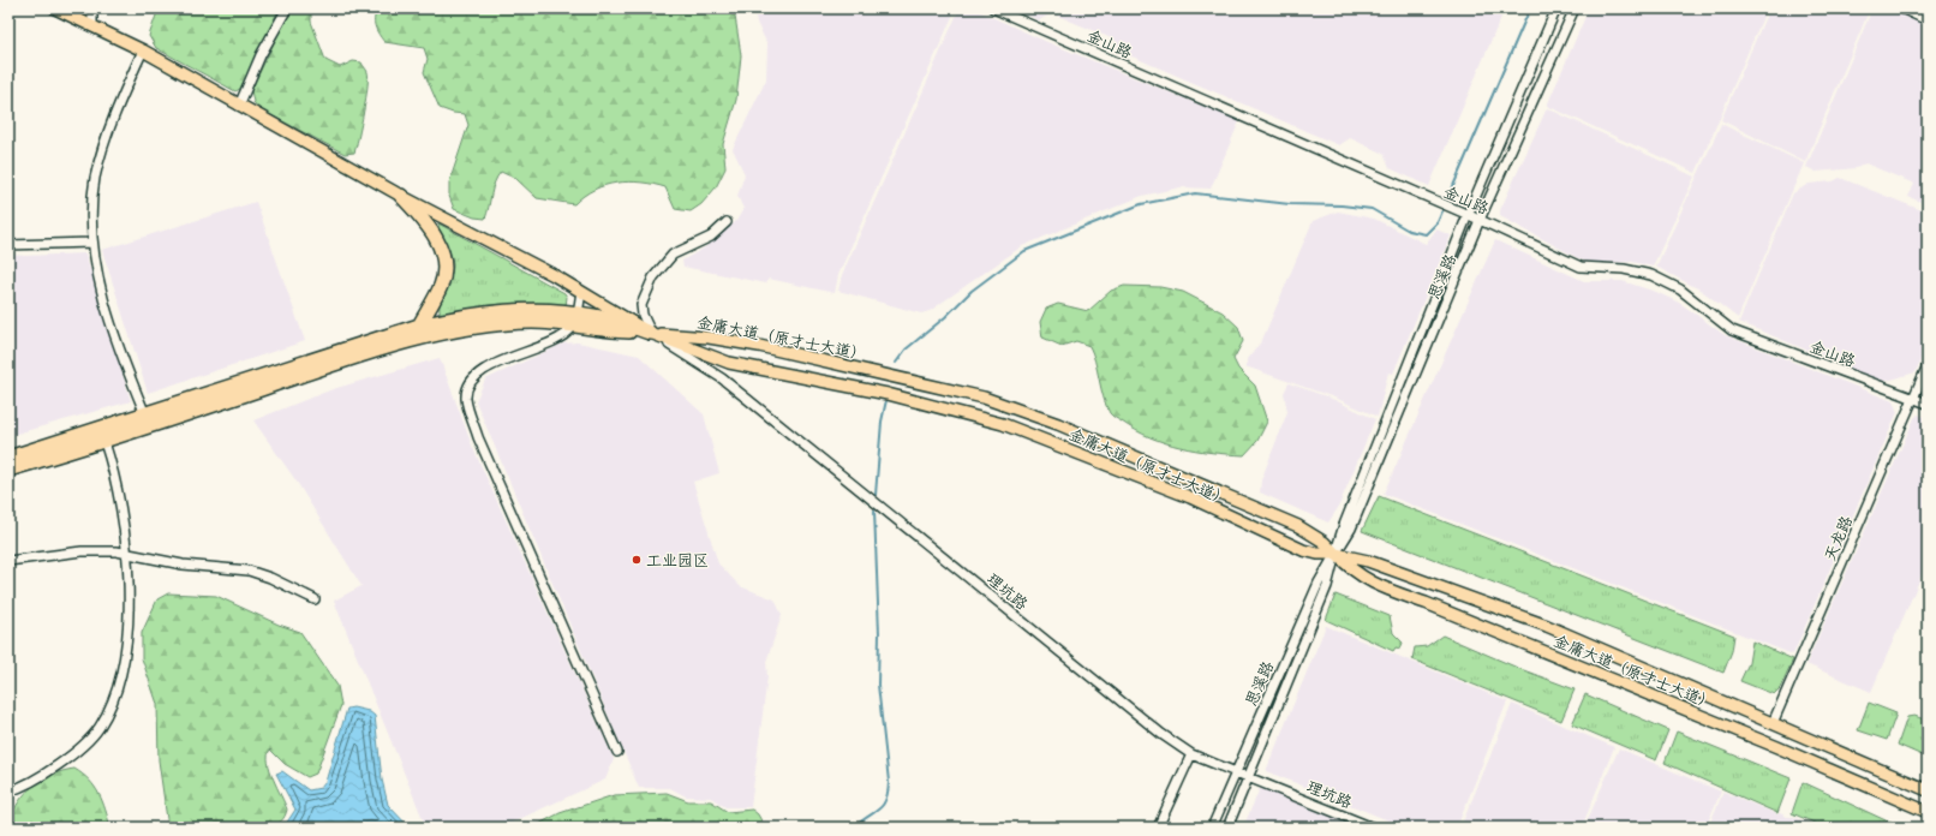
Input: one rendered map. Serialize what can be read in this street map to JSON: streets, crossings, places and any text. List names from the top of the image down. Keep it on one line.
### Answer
{"streets":{"main road":["金庸大道（原才士大道）"],"street":["金山路","思溪路","天龙路","理坑路"]},"crossings":[["金山路","思溪路"],["金山路","天龙路"],["思溪路","金庸大道（原才士大道）"],["思溪路","理坑路"],["金庸大道（原才士大道）","天龙路"],["金庸大道（原才士大道）","理坑路"]],"places":["工业园区"]}
